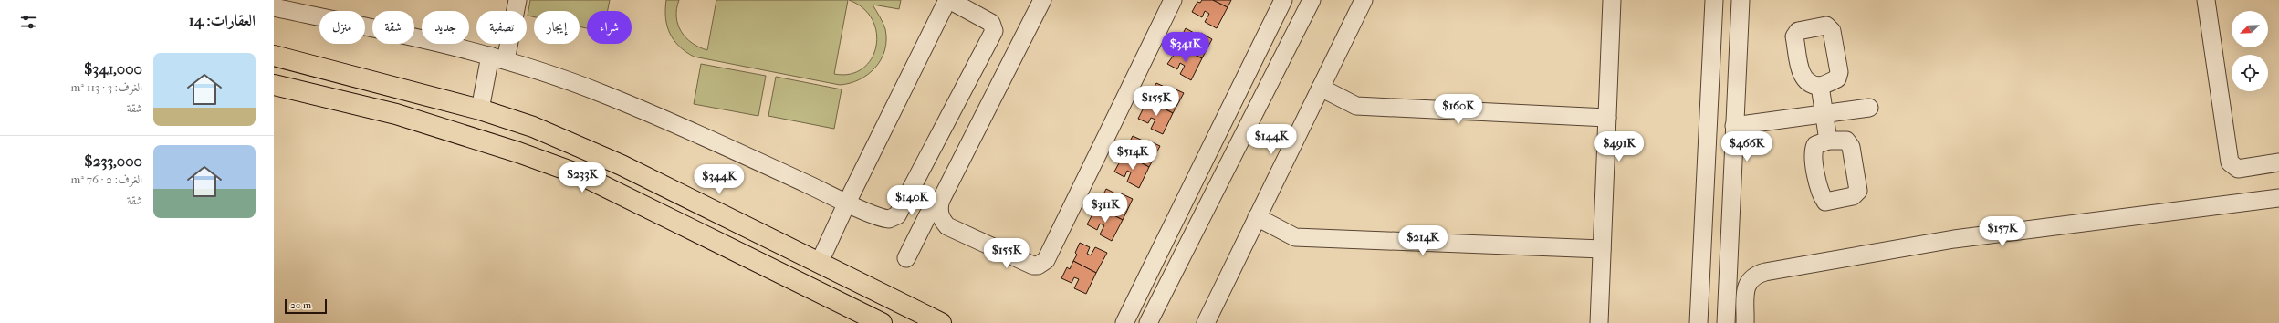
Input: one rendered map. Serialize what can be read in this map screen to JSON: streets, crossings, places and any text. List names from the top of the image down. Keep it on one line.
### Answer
{"scale_bar":"20 m","north":"bottom left","page":{"heading":"العقارات: 14","chip":["شراء","إيجار","تصفية","جديد","شقة","منزل"],"price":["$341K","$155K","$160K","$144K","$491K","$466K","$514K","$233K","$344K","$140K","$311K","$157K","$214K","$155K"],"list":[{"name":"$341,000","note":"الغرف: 3 · 113 m² · شقة"},{"name":"$233,000","note":"الغرف: 2 · 76 m² · شقة"}],"scale":"20 m"}}
